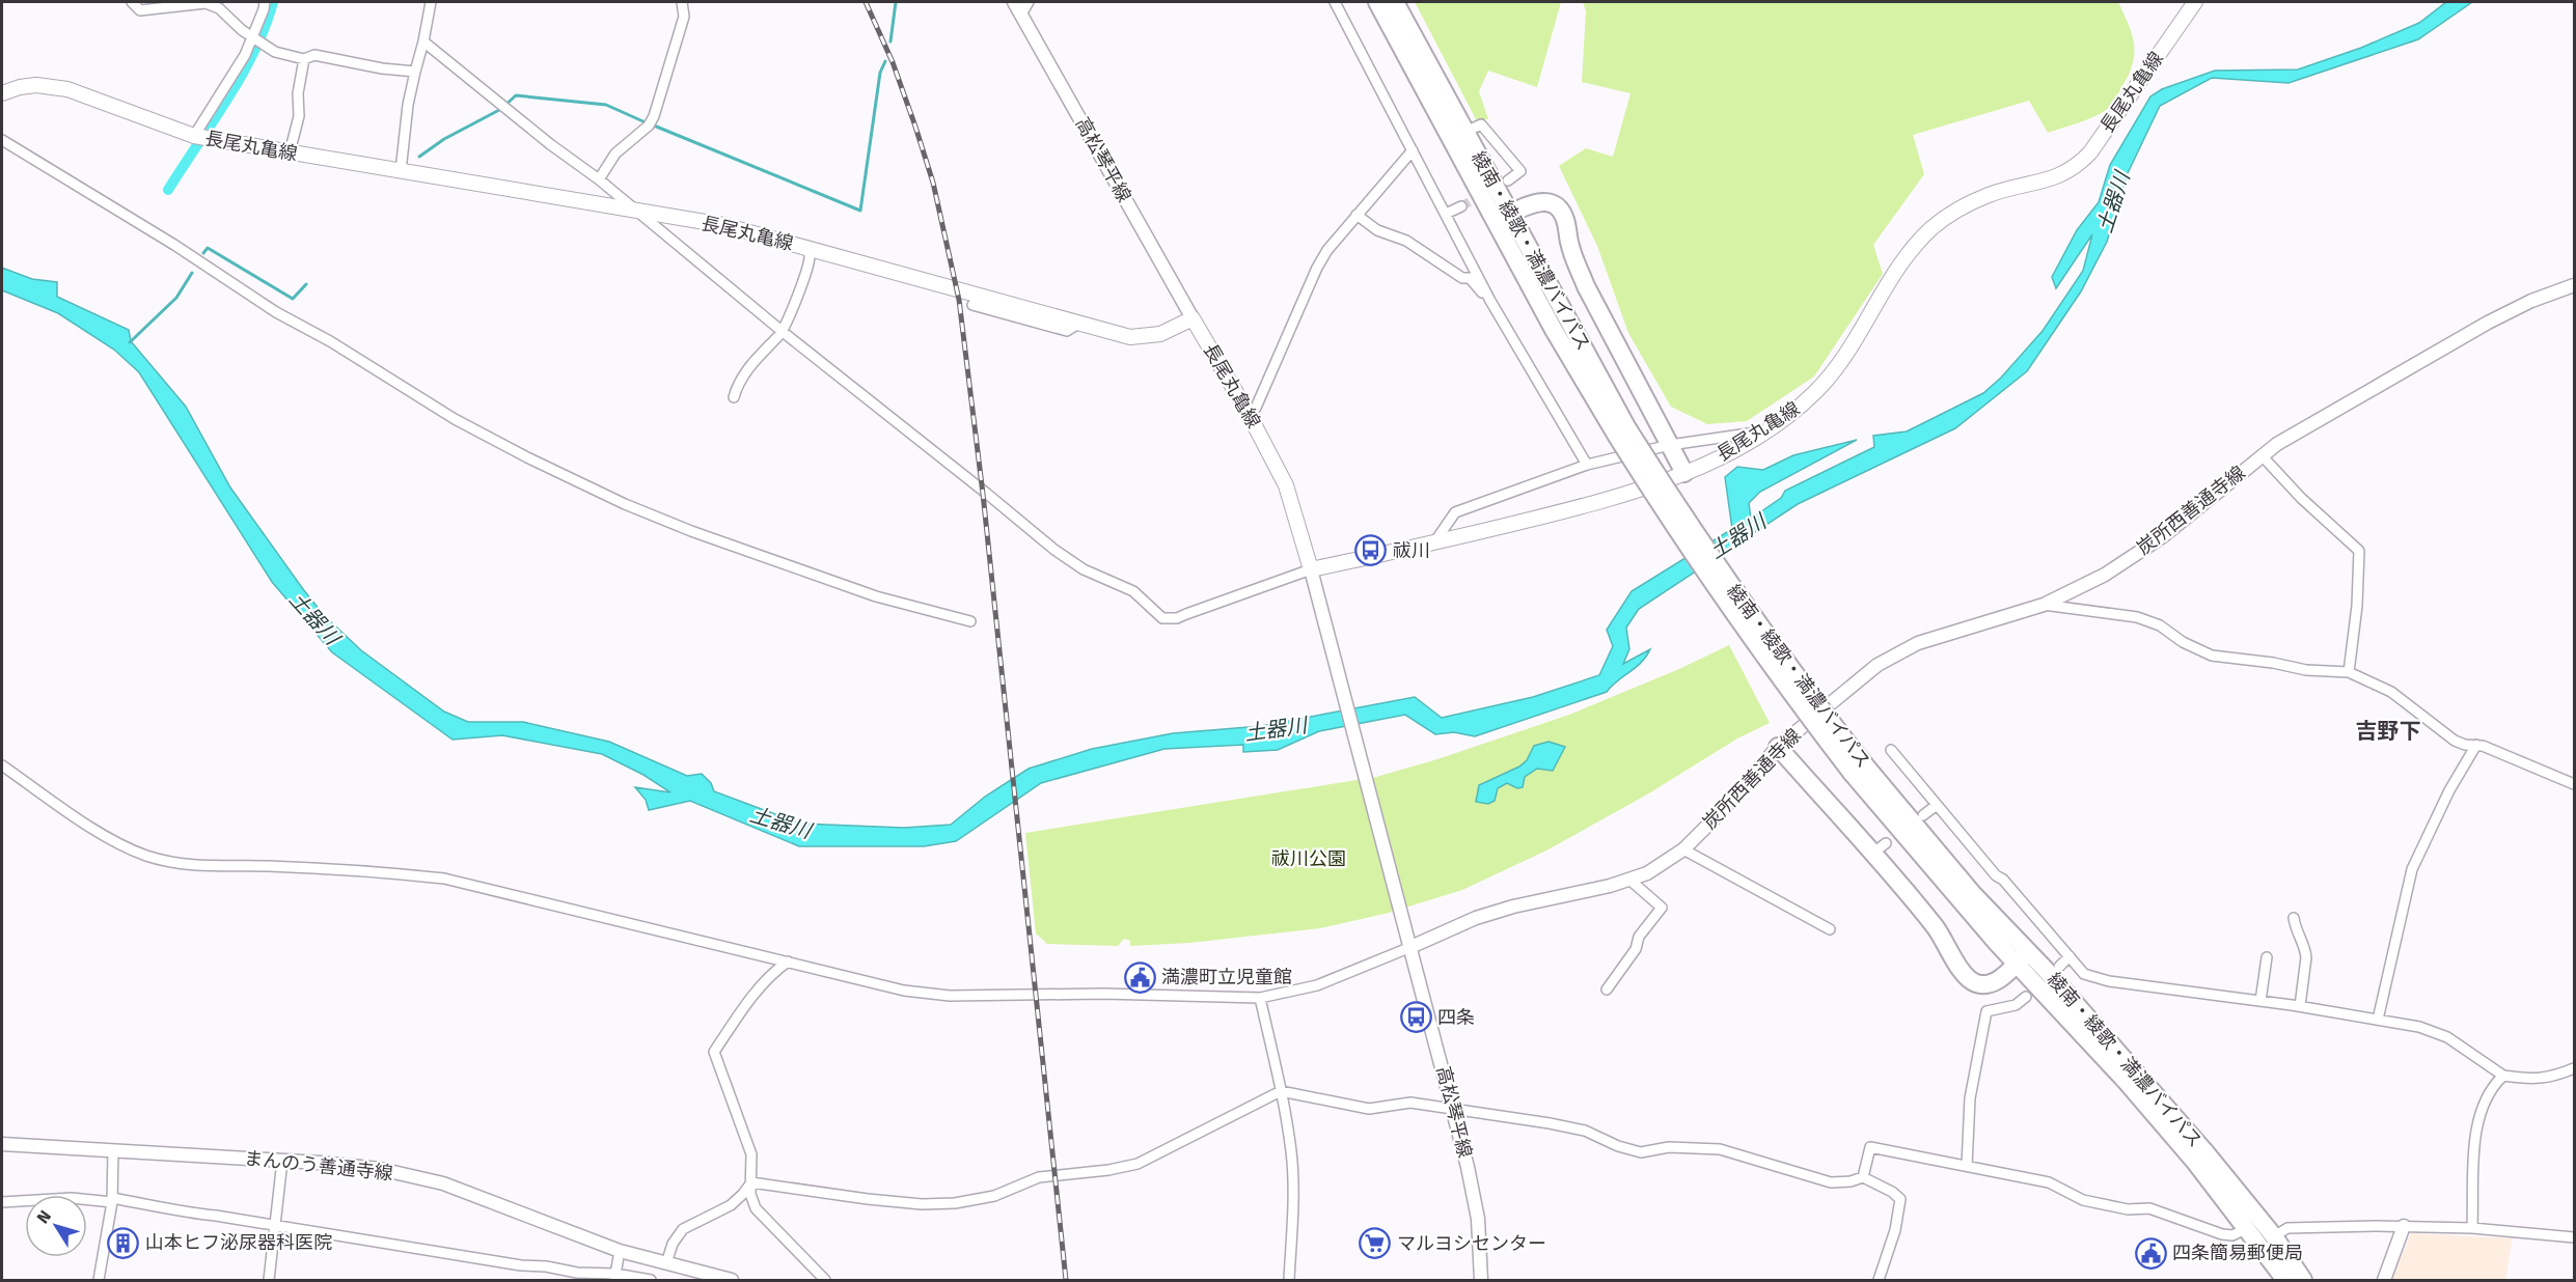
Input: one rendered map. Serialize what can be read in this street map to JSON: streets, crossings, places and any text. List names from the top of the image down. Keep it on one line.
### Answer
{"streets":{"highway":["綾南・綾歌・満濃バイパス"],"main road":["長尾丸亀線","高松琴平線","炭所西善通寺線","まんのう善通寺線"]},"crossings":[["長尾丸亀線","高松琴平線"],["高松琴平線","炭所西善通寺線"]],"districts":["吉野下"],"water":["土器川"],"parks":["祓川公園"],"places":{"bus stop":["祓川","四条"],"public building":["満濃町立児童館","四条簡易郵便局"],"building":["山本ヒフ泌尿器科医院"],"supermarket":["マルヨシセンター"]},"north":"top left"}
